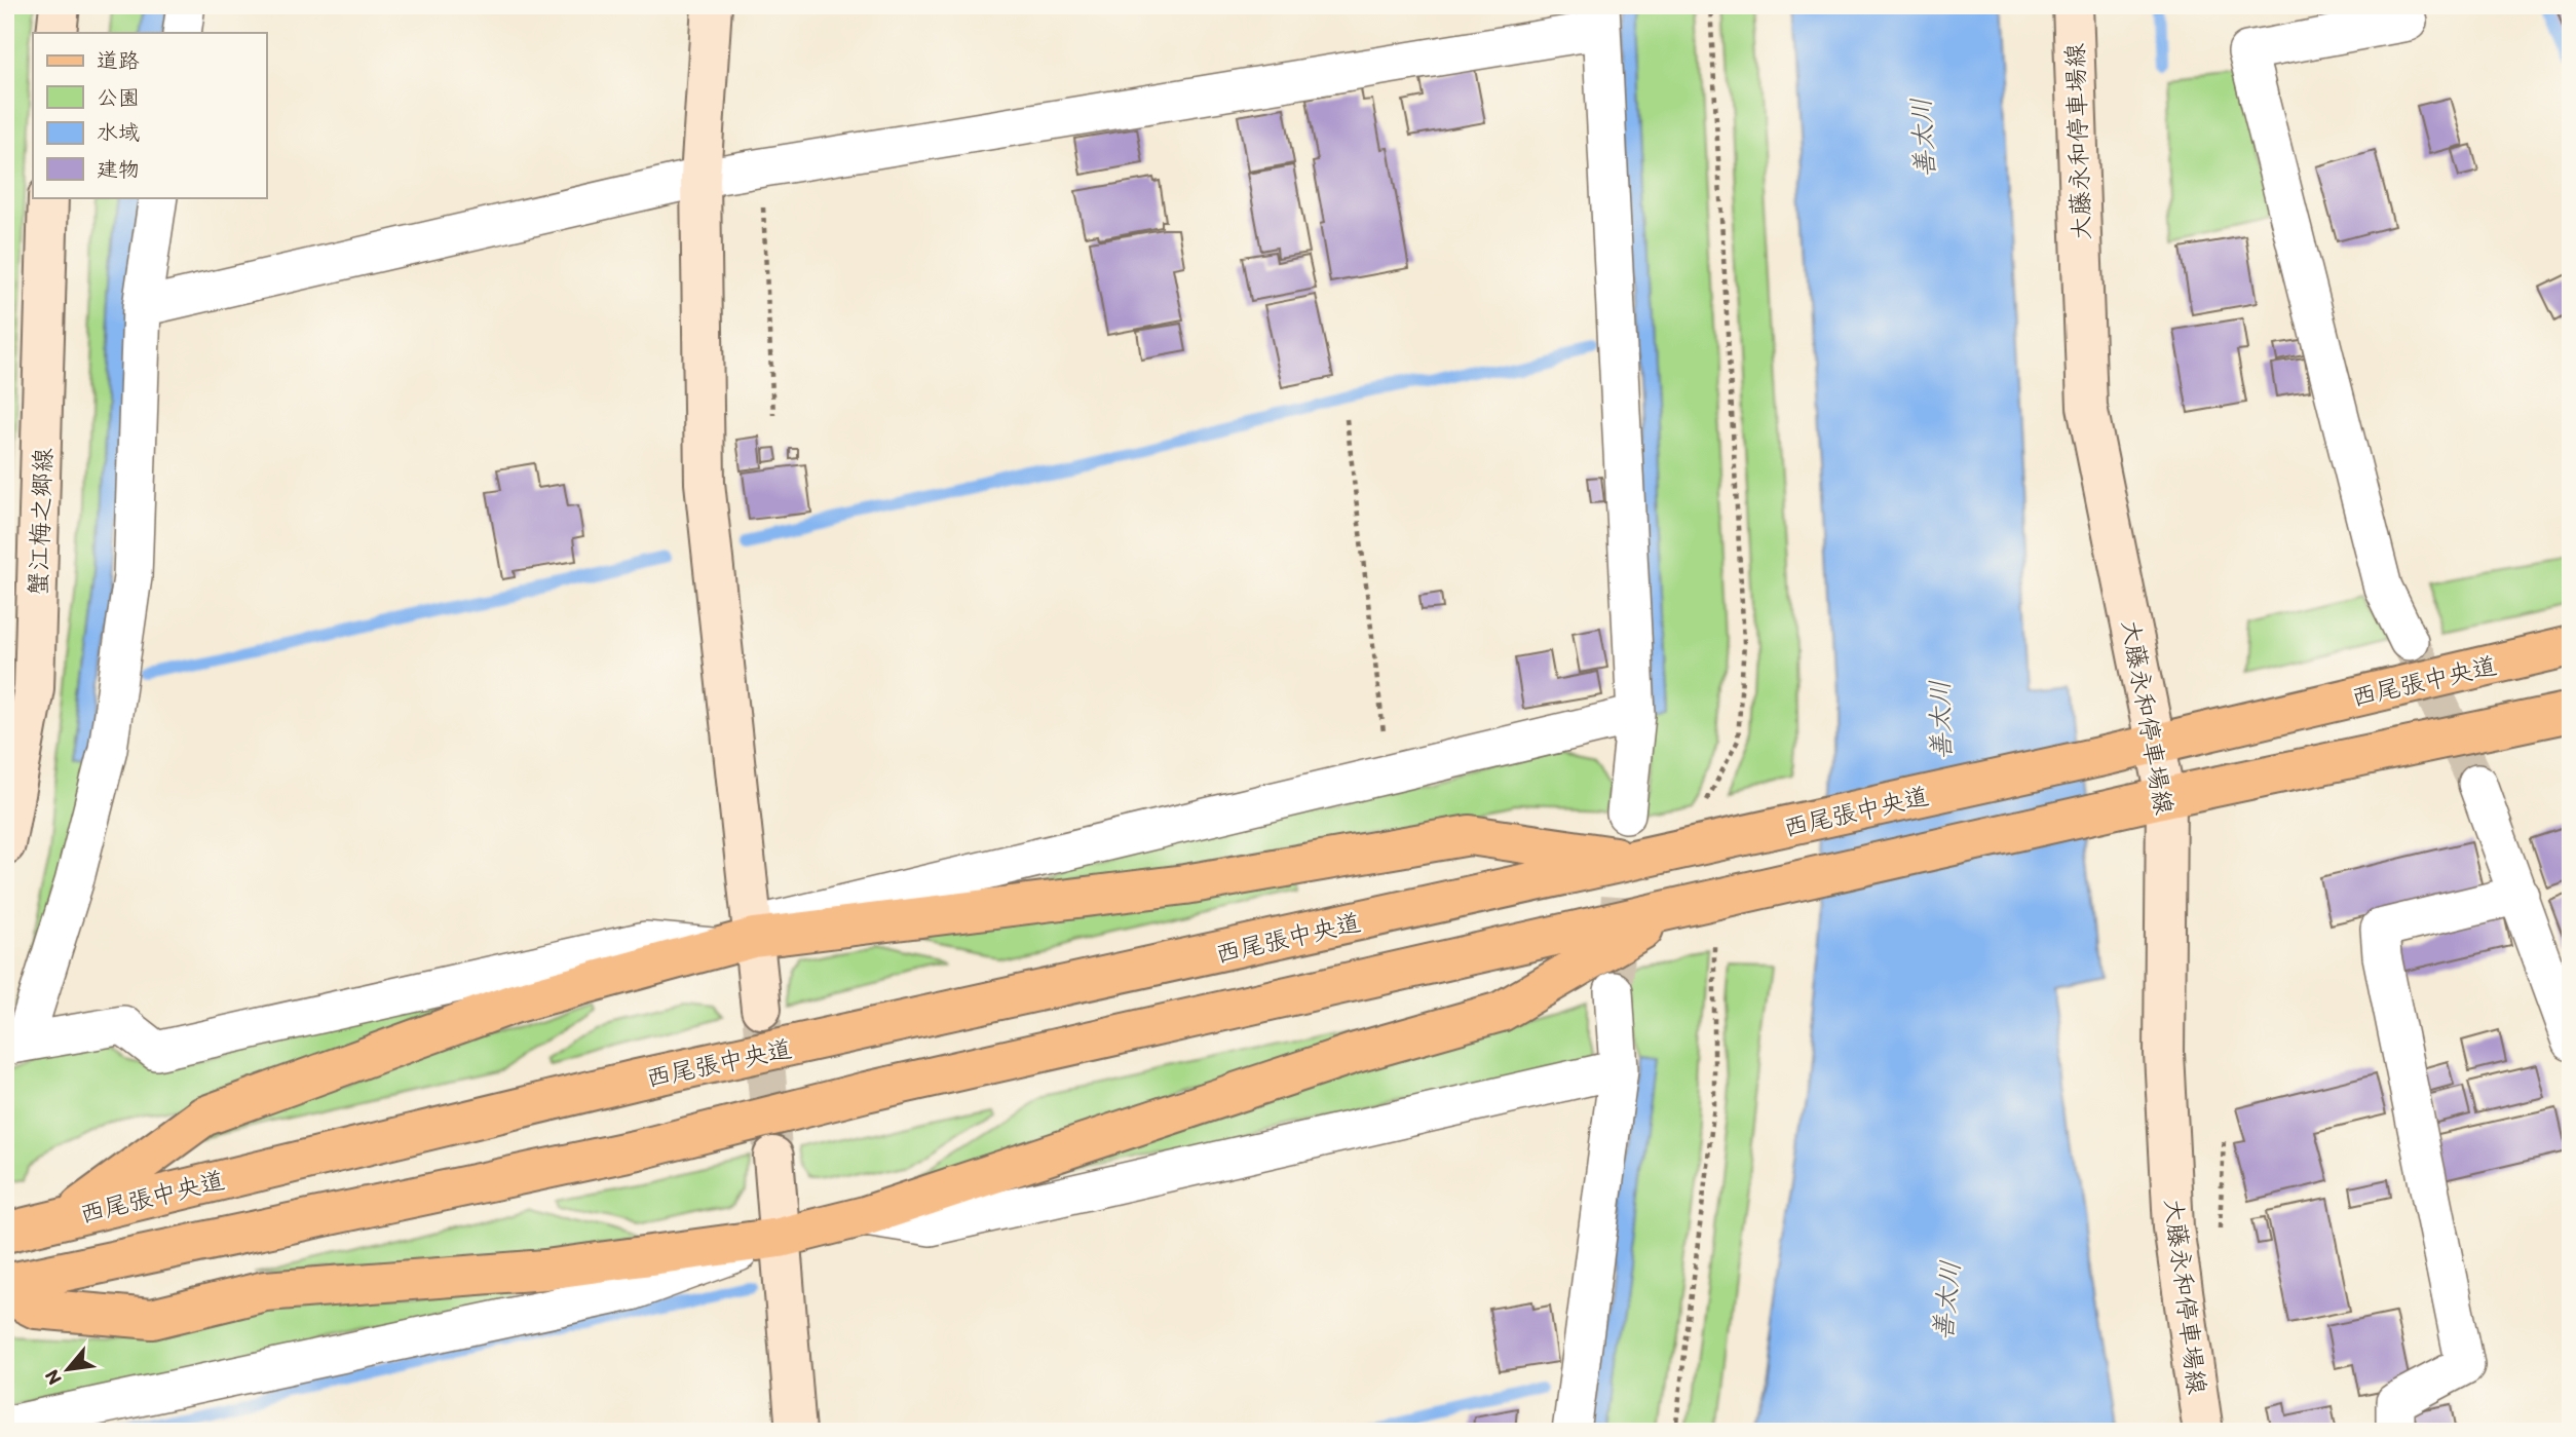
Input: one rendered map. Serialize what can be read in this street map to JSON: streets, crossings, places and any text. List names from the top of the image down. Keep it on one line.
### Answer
{"streets":{"main road":["大藤永和停車場線","蟹江梅之郷線","西尾張中央道"]},"crossings":[["大藤永和停車場線","西尾張中央道"]],"water":["善太川"],"legend":["道路","公園","水域","建物"],"north":"bottom left"}
